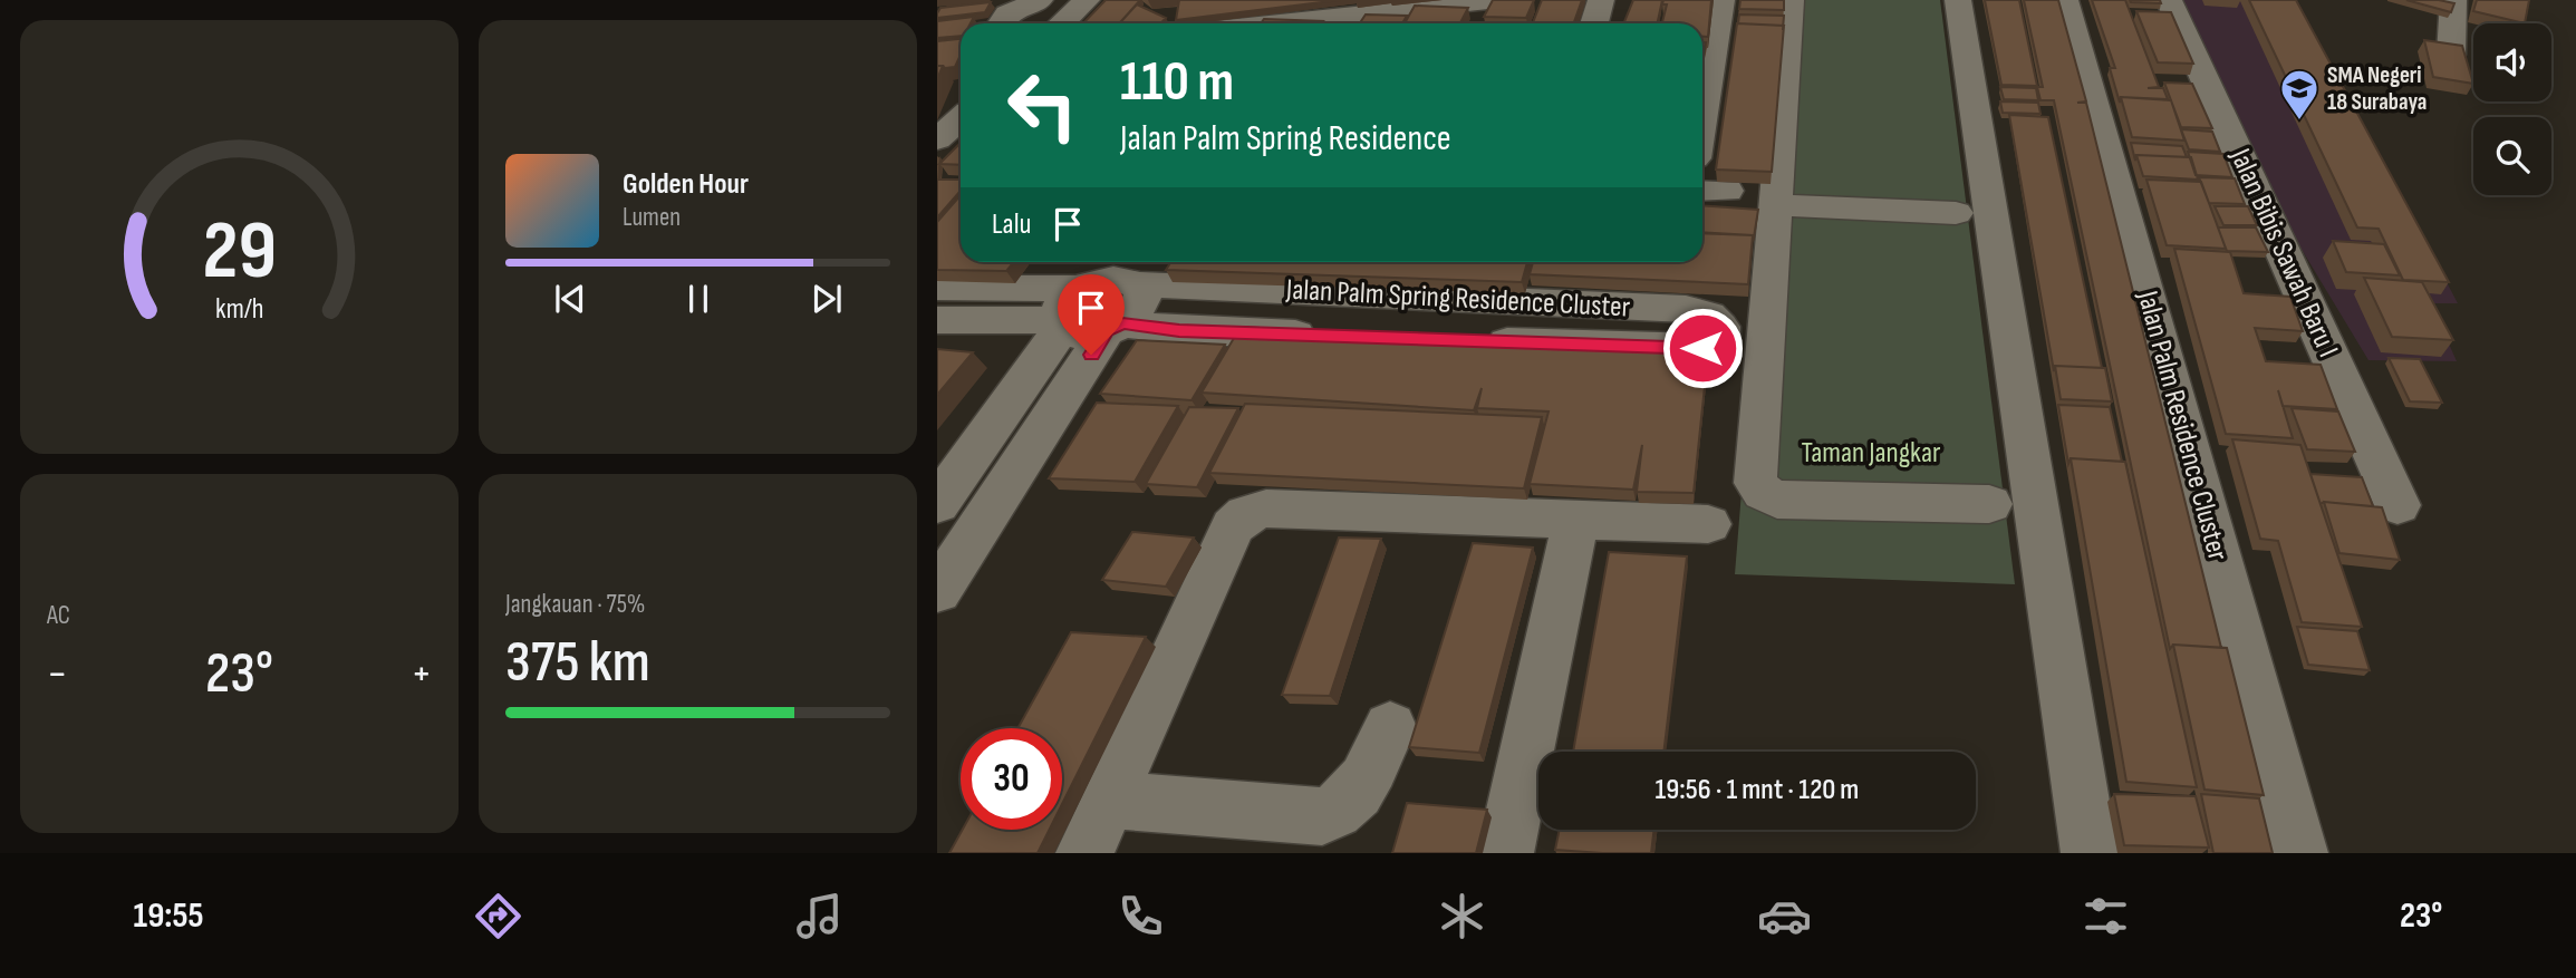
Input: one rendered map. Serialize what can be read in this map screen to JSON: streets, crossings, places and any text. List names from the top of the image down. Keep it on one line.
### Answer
{"streets":{"street":["Jalan Bibis Sawah Baru I","Jalan Palm Spring Residence Cluster","Jalan Palm Residence Cluster"]},"parks":["Taman Jangkar"],"places":{"school or university":["SMA Negeri 18 Surabaya"]},"page":{"turn":["110 m","Jalan Palm Spring Residence"],"song":["Golden Hour","Lumen"],"then":"Lalu","tile":["AC",["Jangkauan · 75%","375 km"]],"heat":["−","23°","+"],"limit":"30","trip":"19:56 · 1 mnt · 120 m","tabs":["19:55","23°"],"gauge":["29","km/h"]}}
